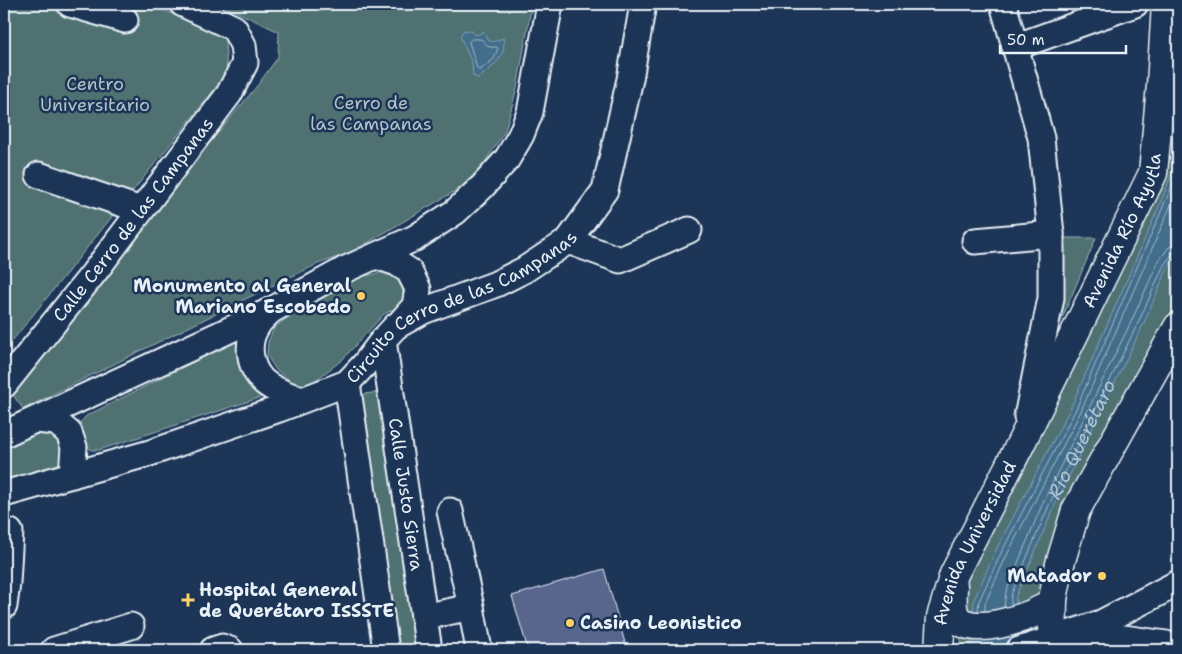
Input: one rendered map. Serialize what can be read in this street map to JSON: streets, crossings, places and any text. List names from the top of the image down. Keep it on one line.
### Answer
{"streets":{"main road":["Avenida Río Ayutla","Avenida Universidad"],"street":["Calle Cerro de las Campanas","Circuito Cerro de las Campanas","Calle Justo Sierra"]},"crossings":[["Avenida Río Ayutla","Avenida Universidad"],["Circuito Cerro de las Campanas","Calle Justo Sierra"]],"water":["Río Querétaro"],"parks":["Centro Universitario","Cerro de las Campanas"],"places":{"other":["Monumento al General Mariano Escobedo","Matador","Casino Leonistico"],"health":["Hospital General de Querétaro ISSSTE"]},"scale_bar":"50 m"}
